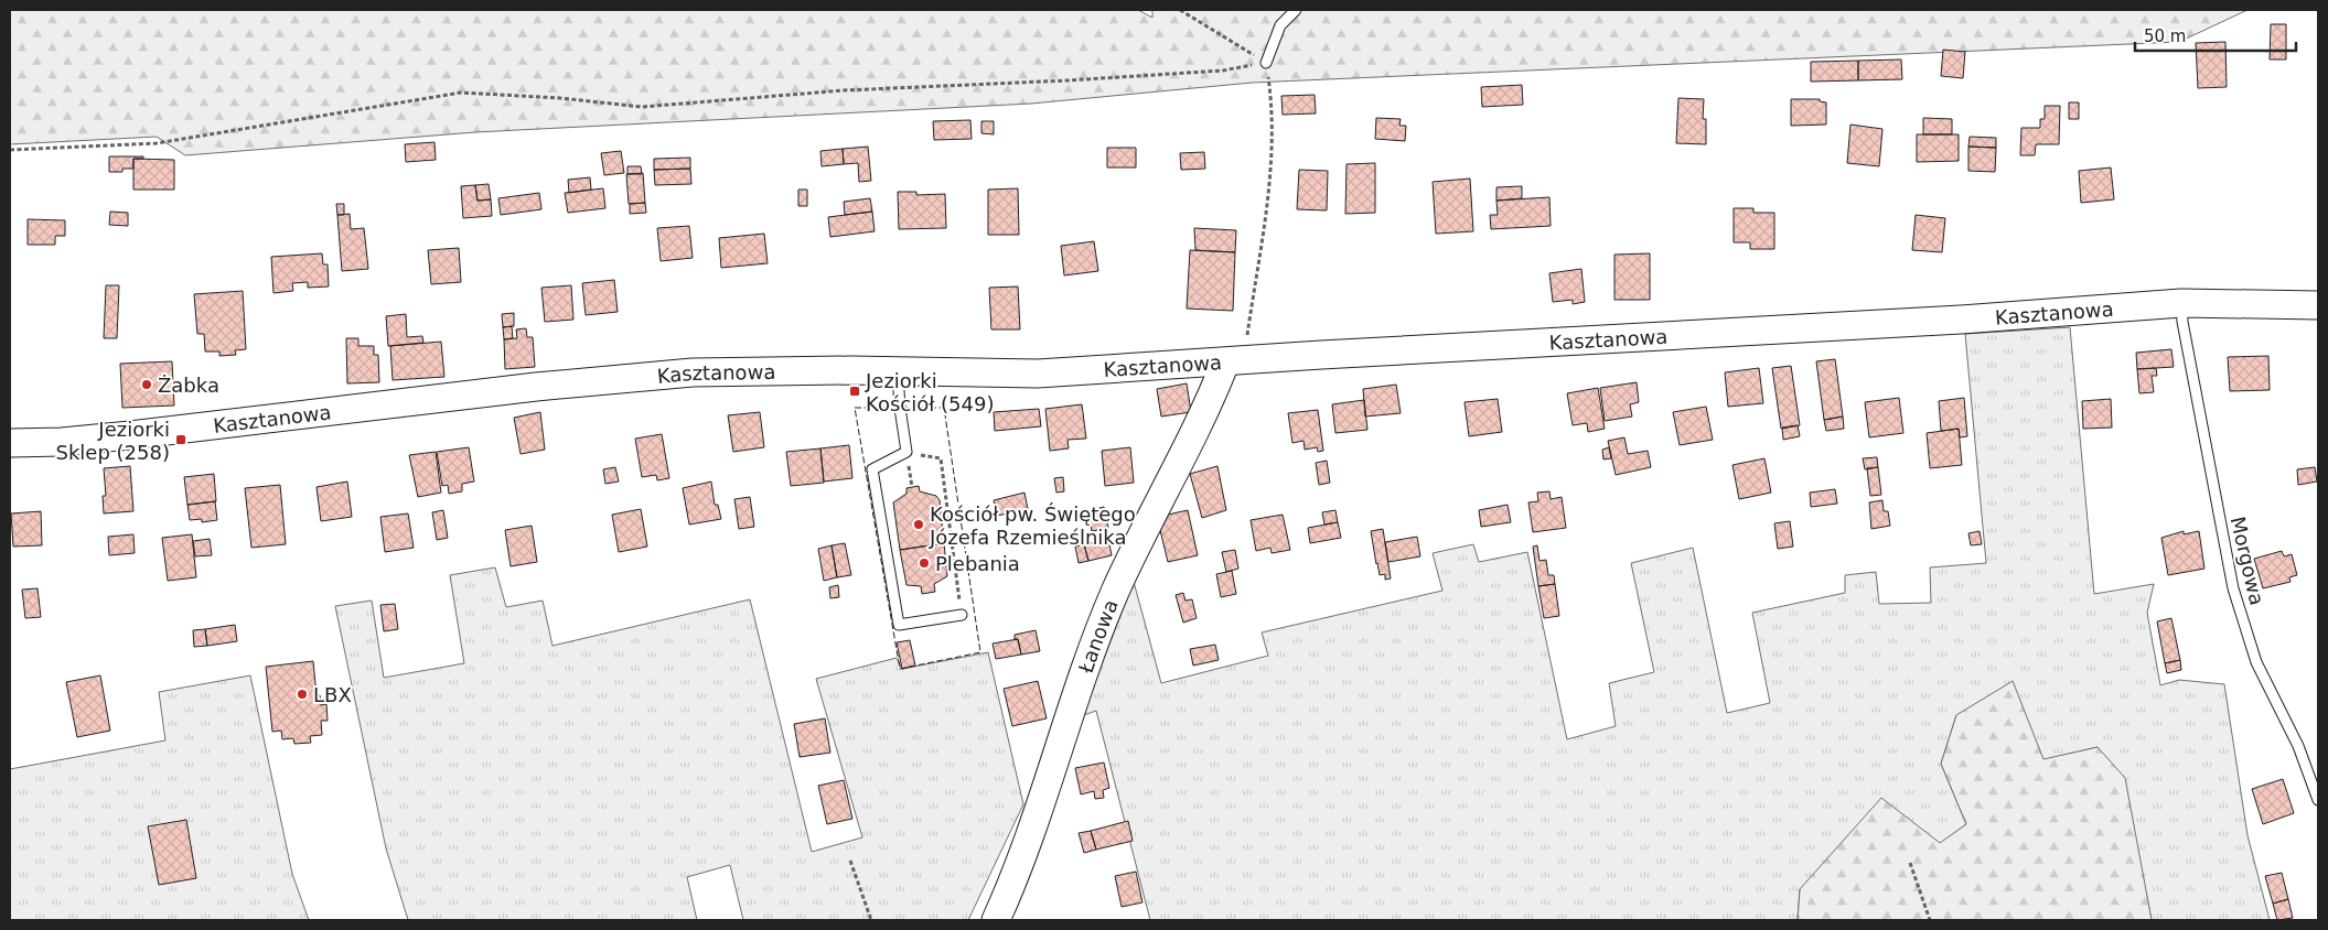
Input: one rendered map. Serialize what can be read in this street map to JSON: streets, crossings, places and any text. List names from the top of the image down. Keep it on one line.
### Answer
{"streets":{"street":["Kasztanowa","Łanowa"],"lane":["Morgowa"]},"crossings":[["Kasztanowa","Morgowa"],["Kasztanowa","Łanowa"]],"places":{"other":["Żabka","Kościół pw. Świętego Józefa Rzemieślnika","Plebania","LBX"],"transit":["Jeziorki Kościół (549)","Jeziorki Sklep (258)"]},"scale_bar":"50 m"}
